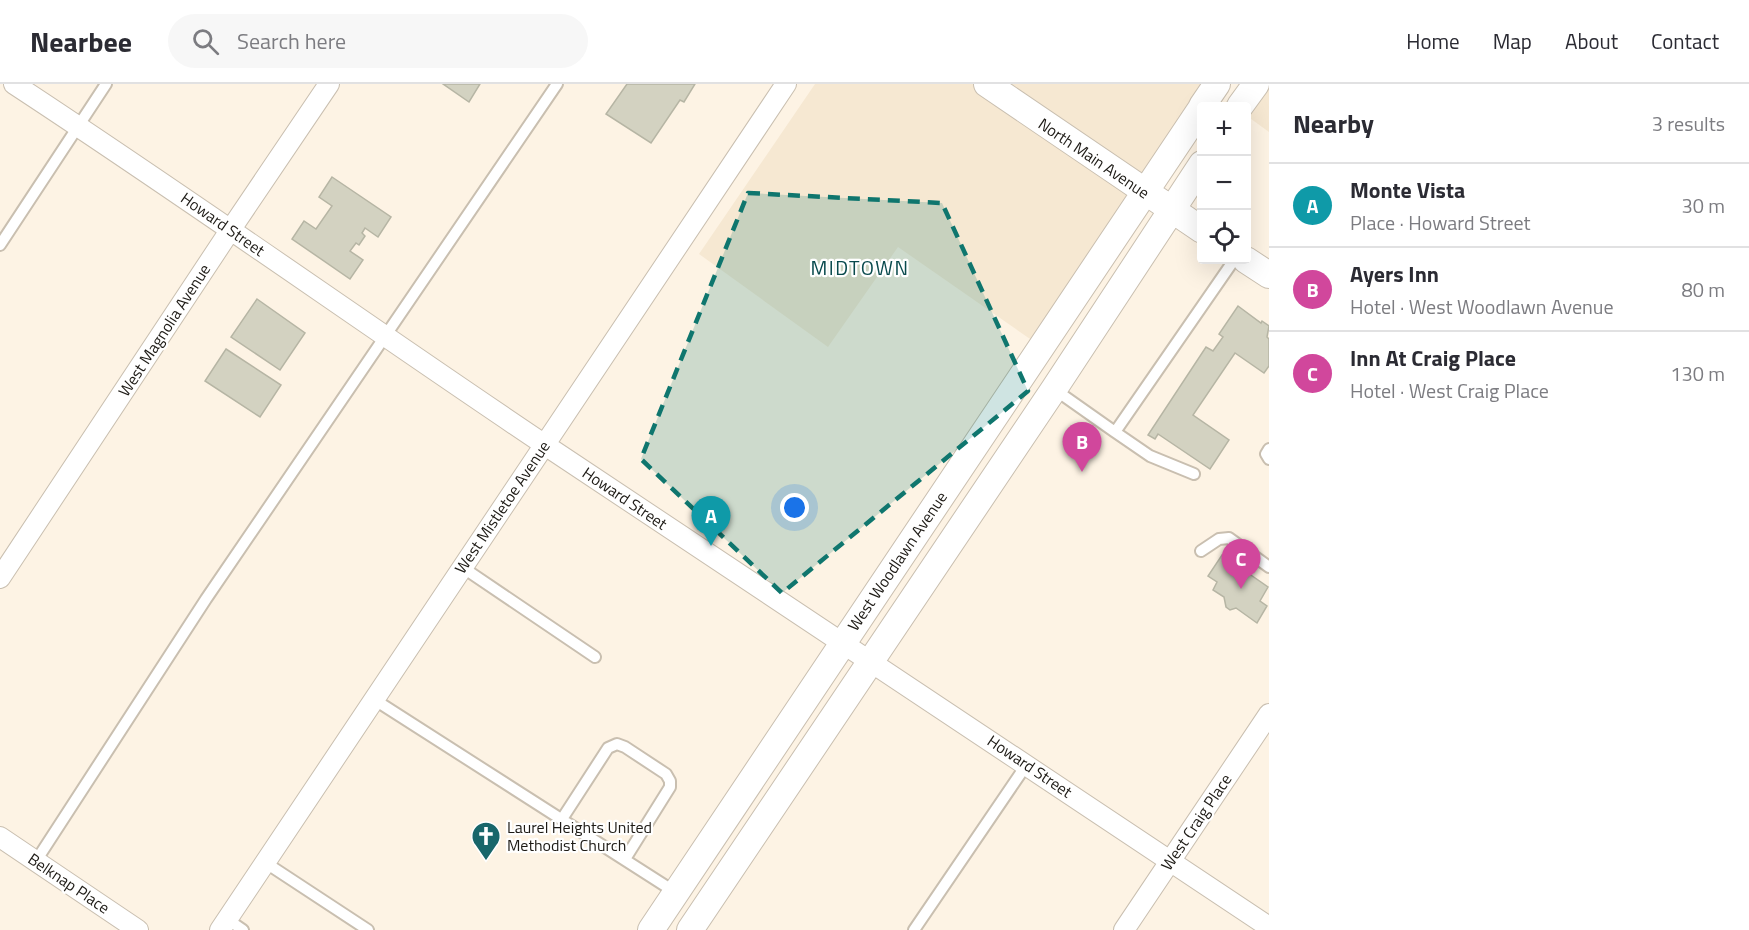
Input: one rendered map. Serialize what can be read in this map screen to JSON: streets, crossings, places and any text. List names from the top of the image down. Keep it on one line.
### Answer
{"streets":{"street":["North Main Avenue","Howard Street","West Magnolia Avenue","West Mistletoe Avenue","West Woodlawn Avenue","West Craig Place","Belknap Place"]},"crossings":[["North Main Avenue","West Woodlawn Avenue"],["Howard Street","West Magnolia Avenue"],["Howard Street","West Mistletoe Avenue"],["Howard Street","West Woodlawn Avenue"],["Howard Street","West Craig Place"]],"districts":["MIDTOWN"],"places":{"church":["Laurel Heights United Methodist Church"]},"page":{"header":"Nearbee","search":"Search here","nav":["Home","Map","About","Contact"],"heading":["Nearby","3 results"],"map_buttons":["+","−"],"list":[{"mark":"A","name":"Monte Vista","note":"Place · Howard Street","value":"30 m"},{"mark":"B","name":"Ayers Inn","note":"Hotel · West Woodlawn Avenue","value":"80 m"},{"mark":"C","name":"Inn At Craig Place","note":"Hotel · West Craig Place","value":"130 m"}],"pins":["B","A","C"]}}
